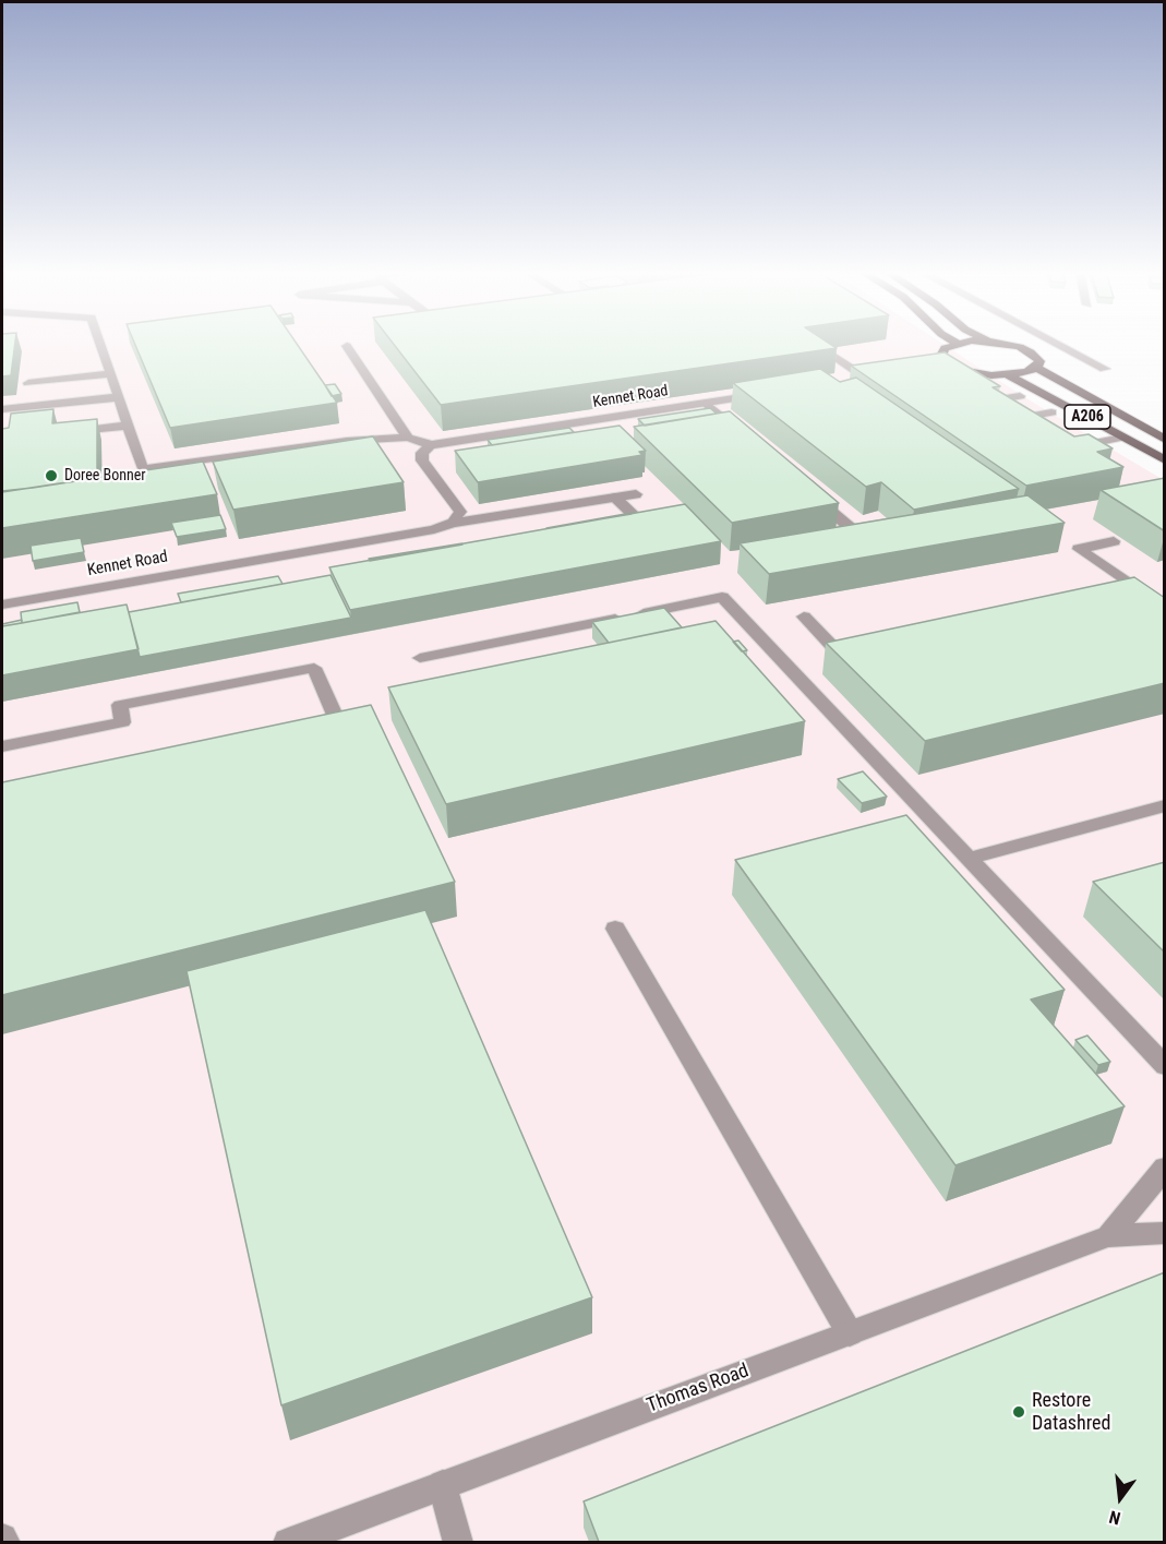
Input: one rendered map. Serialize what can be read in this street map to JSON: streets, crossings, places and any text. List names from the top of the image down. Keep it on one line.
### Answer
{"streets":{"main road":["A206"],"street":["Kennet Road","Thomas Road"]},"places":["Doree Bonner","Restore Datashred"],"north":"bottom"}
